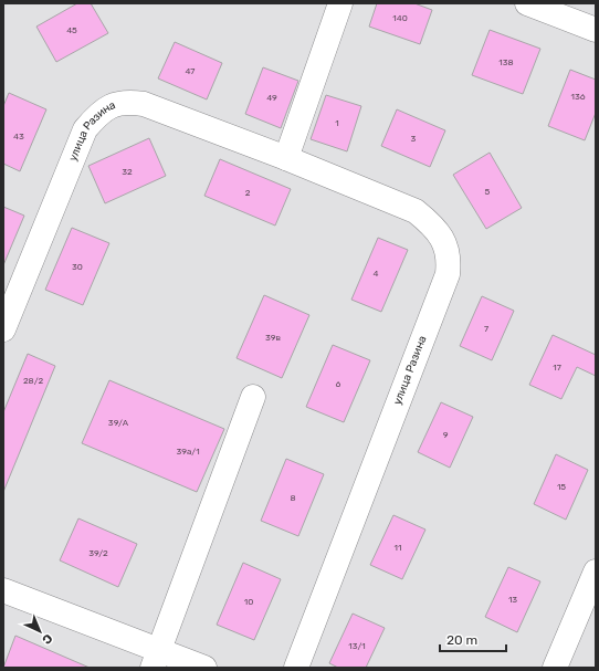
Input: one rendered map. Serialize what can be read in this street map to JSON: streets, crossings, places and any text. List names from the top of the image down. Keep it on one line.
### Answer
{"streets":{"street":["улица Разина"]},"house_numbers":["140","45","138","47","136","49","1","43","3","32","5","2","30","4","7","39в","17","28/2","6","39/А","9","39а/1","15","8","11","39/2","13","10","13/1"],"scale_bar":"20 m","north":"bottom right"}
